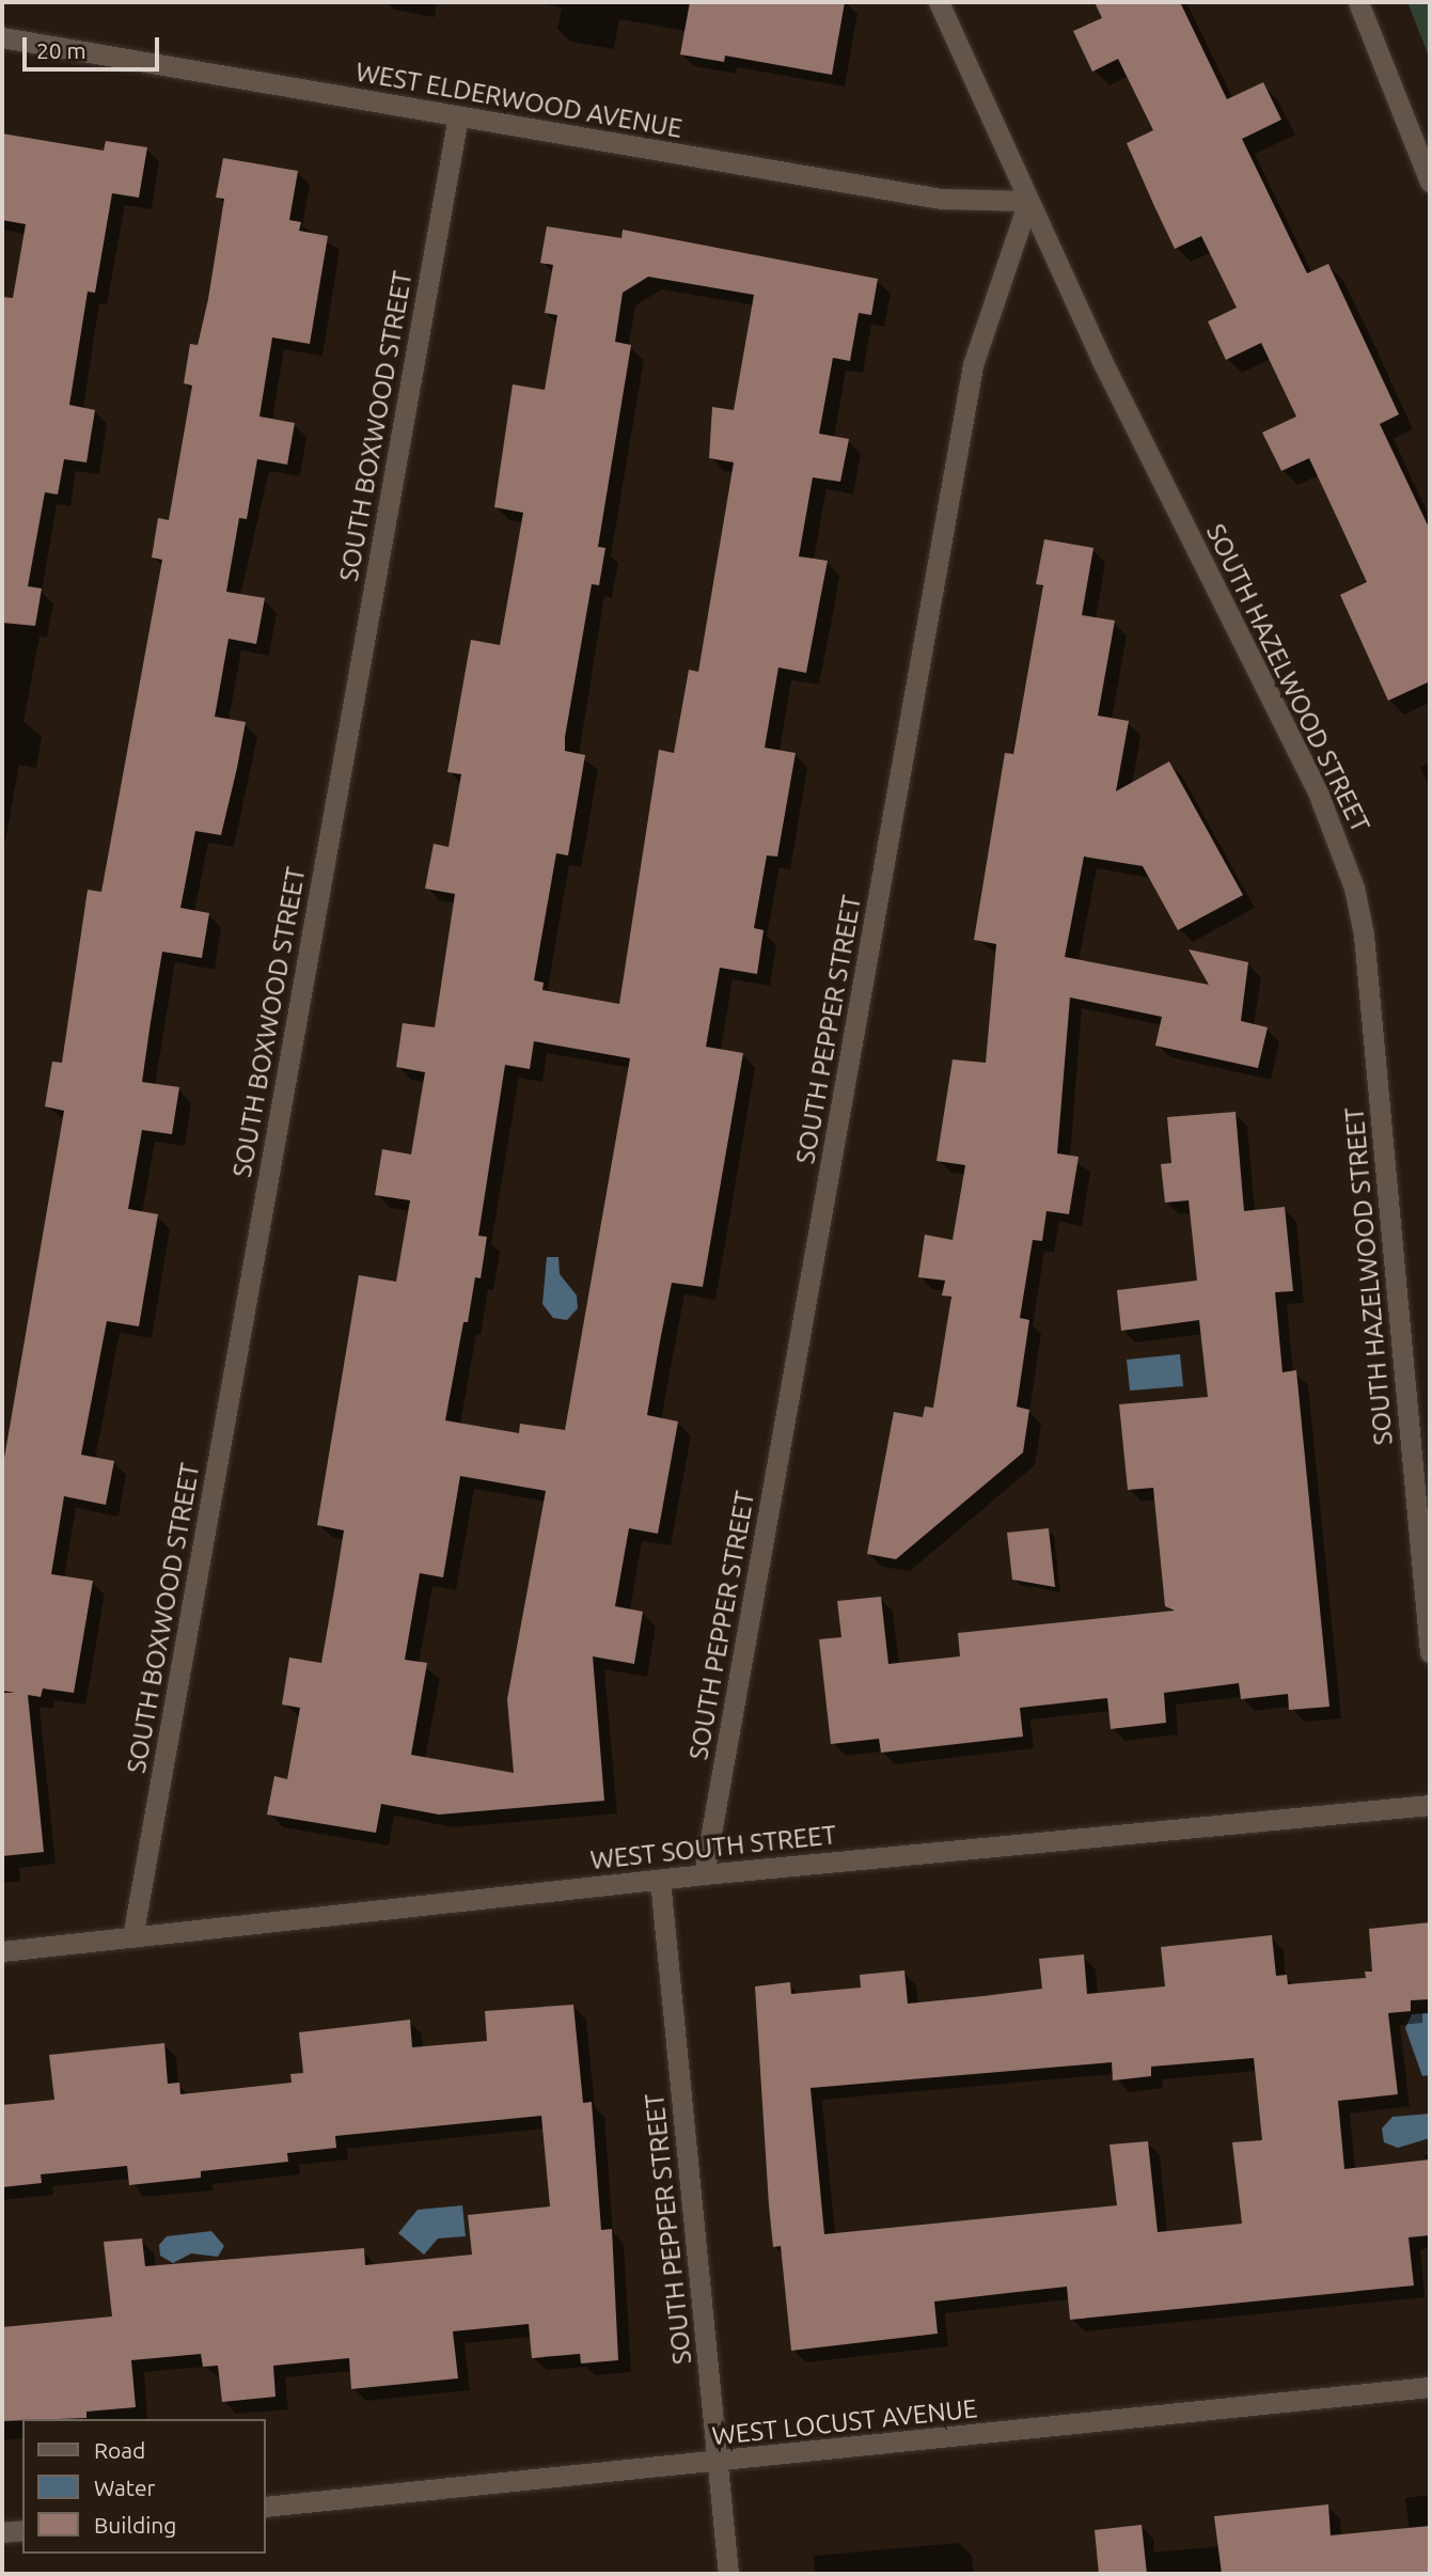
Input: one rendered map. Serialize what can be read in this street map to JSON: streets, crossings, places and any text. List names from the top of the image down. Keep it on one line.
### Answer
{"streets":{"street":["WEST ELDERWOOD AVENUE","SOUTH BOXWOOD STREET","SOUTH HAZELWOOD STREET","SOUTH PEPPER STREET","WEST SOUTH STREET","WEST LOCUST AVENUE"]},"crossings":[["WEST ELDERWOOD AVENUE","SOUTH BOXWOOD STREET"],["WEST ELDERWOOD AVENUE","SOUTH HAZELWOOD STREET"],["WEST ELDERWOOD AVENUE","SOUTH PEPPER STREET"],["SOUTH BOXWOOD STREET","WEST SOUTH STREET"],["SOUTH HAZELWOOD STREET","SOUTH PEPPER STREET"],["SOUTH PEPPER STREET","WEST SOUTH STREET"],["SOUTH PEPPER STREET","WEST LOCUST AVENUE"]],"legend":["Road","Water","Building"],"scale_bar":"20 m"}
